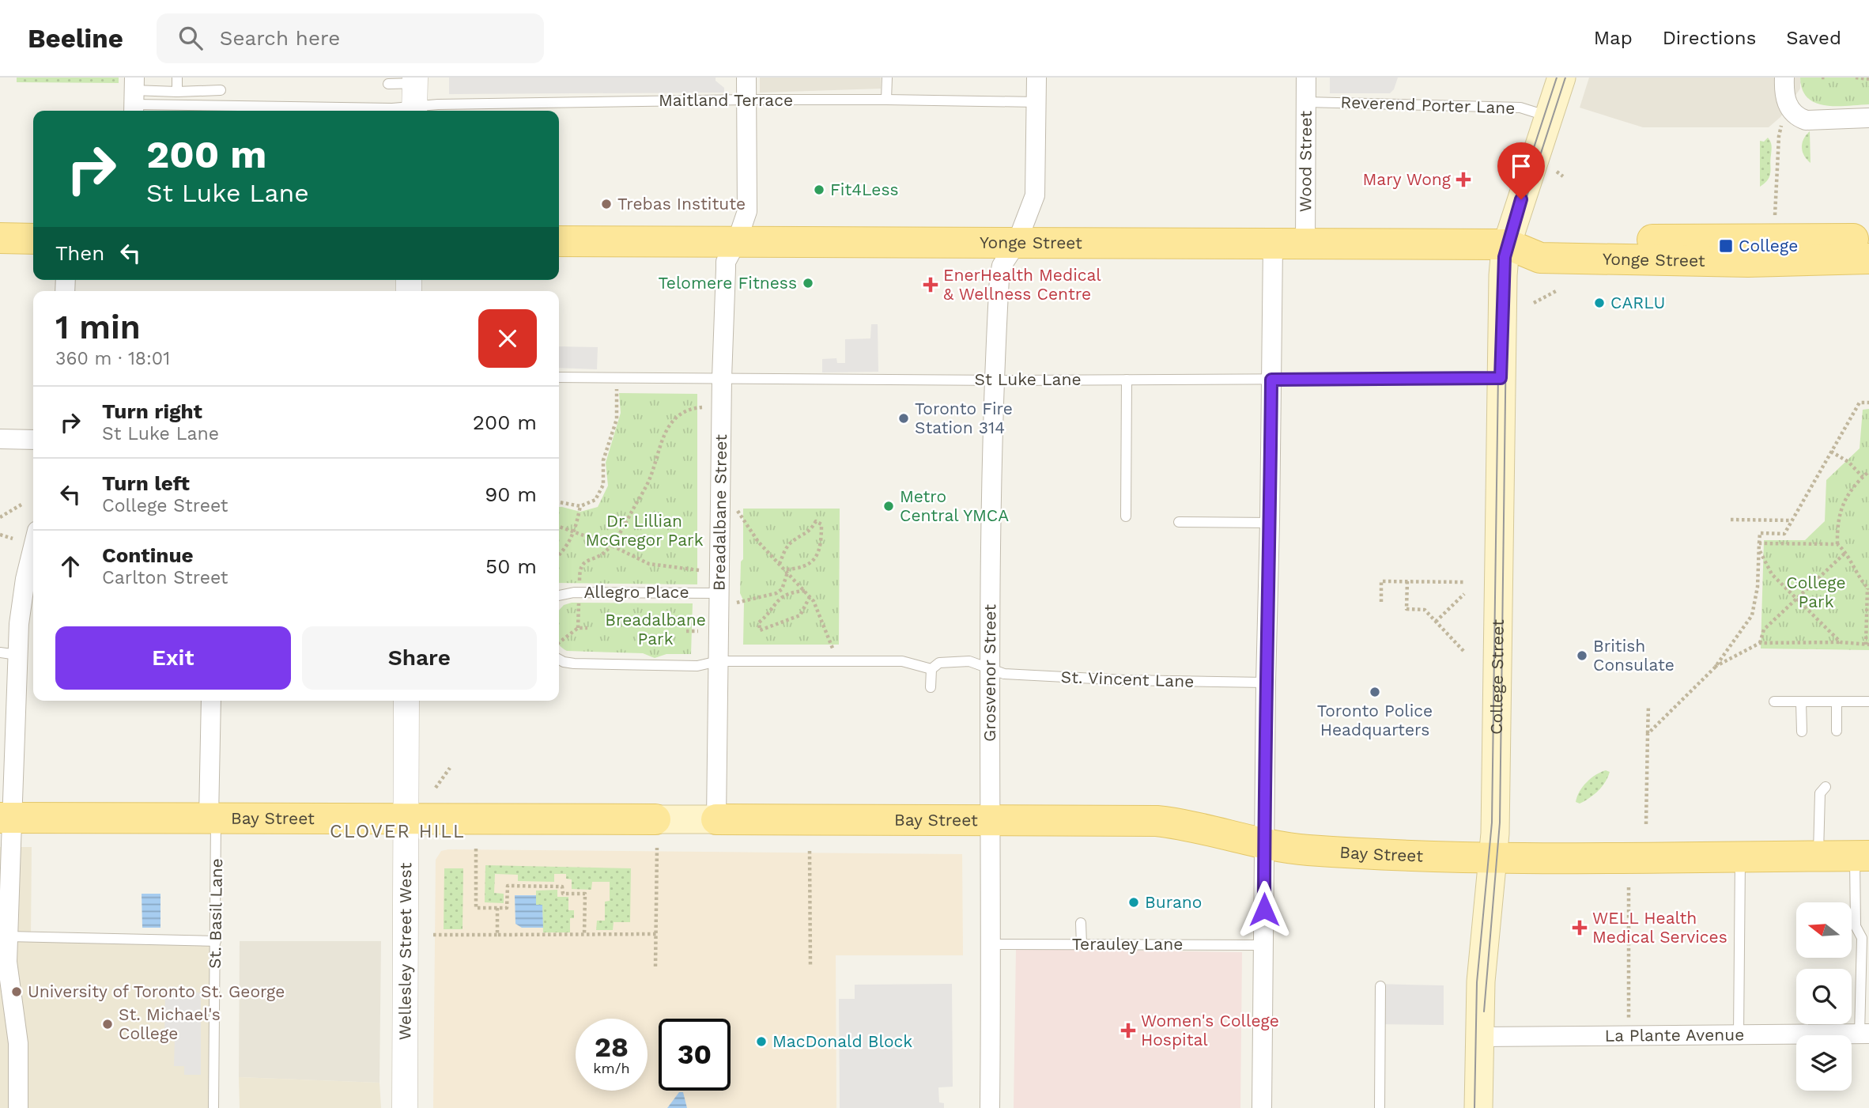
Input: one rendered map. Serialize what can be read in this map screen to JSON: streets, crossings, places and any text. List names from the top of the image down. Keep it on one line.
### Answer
{"streets":{"main road":["Yonge Street","College Street","Bay Street"],"street":["Wood Street","Breadalbane Street","Grosvenor Street","Wellesley Street West","La Plante Avenue"],"lane":["Maitland Terrace","Reverend Porter Lane","St Luke Lane","Allegro Place","St. Vincent Lane","St. Basil Lane","Terauley Lane"]},"crossings":[["Maitland Terrace","Breadalbane Street"],["Maitland Terrace","Grosvenor Street"],["Reverend Porter Lane","Wood Street"],["Reverend Porter Lane","College Street"],["Wood Street","Yonge Street"],["Yonge Street","Breadalbane Street"],["Yonge Street","Grosvenor Street"],["Yonge Street","College Street"],["St Luke Lane","Breadalbane Street"],["St Luke Lane","Grosvenor Street"],["St Luke Lane","College Street"],["Breadalbane Street","Allegro Place"],["Breadalbane Street","Bay Street"],["Grosvenor Street","St. Vincent Lane"],["Grosvenor Street","Bay Street"],["Grosvenor Street","Terauley Lane"],["College Street","Bay Street"],["College Street","La Plante Avenue"],["Bay Street","St. Basil Lane"],["Bay Street","Wellesley Street West"]],"districts":["CLOVER HILL"],"parks":["Dr. Lillian McGregor Park","College Park","Breadalbane Park"],"places":{"health":["Mary Wong","EnerHealth Medical & Wellness Centre","WELL Health Medical Services","Women's College Hospital"],"other":["Fit4Less","Trebas Institute","Telomere Fitness","CARLU","Toronto Fire Station 314","Metro Central YMCA","British Consulate","Toronto Police Headquarters","Burano","University of Toronto St. George","St. Michael's College","MacDonald Block"],"transit":["College"]},"north":"left","page":{"header":"Beeline","search":"Search here","nav":["Map","Directions","Saved"],"turn":["200 m","St Luke Lane"],"then":"Then","heading":["1 min","360 m · 18:01"],"list":[{"name":"Turn right","note":"St Luke Lane","value":"200 m"},{"name":"Turn left","note":"College Street","value":"90 m"},{"name":"Continue","note":"Carlton Street","value":"50 m"}],"buttons":["Exit","Share"],"speed":"28 km/h","limit":"30"}}
